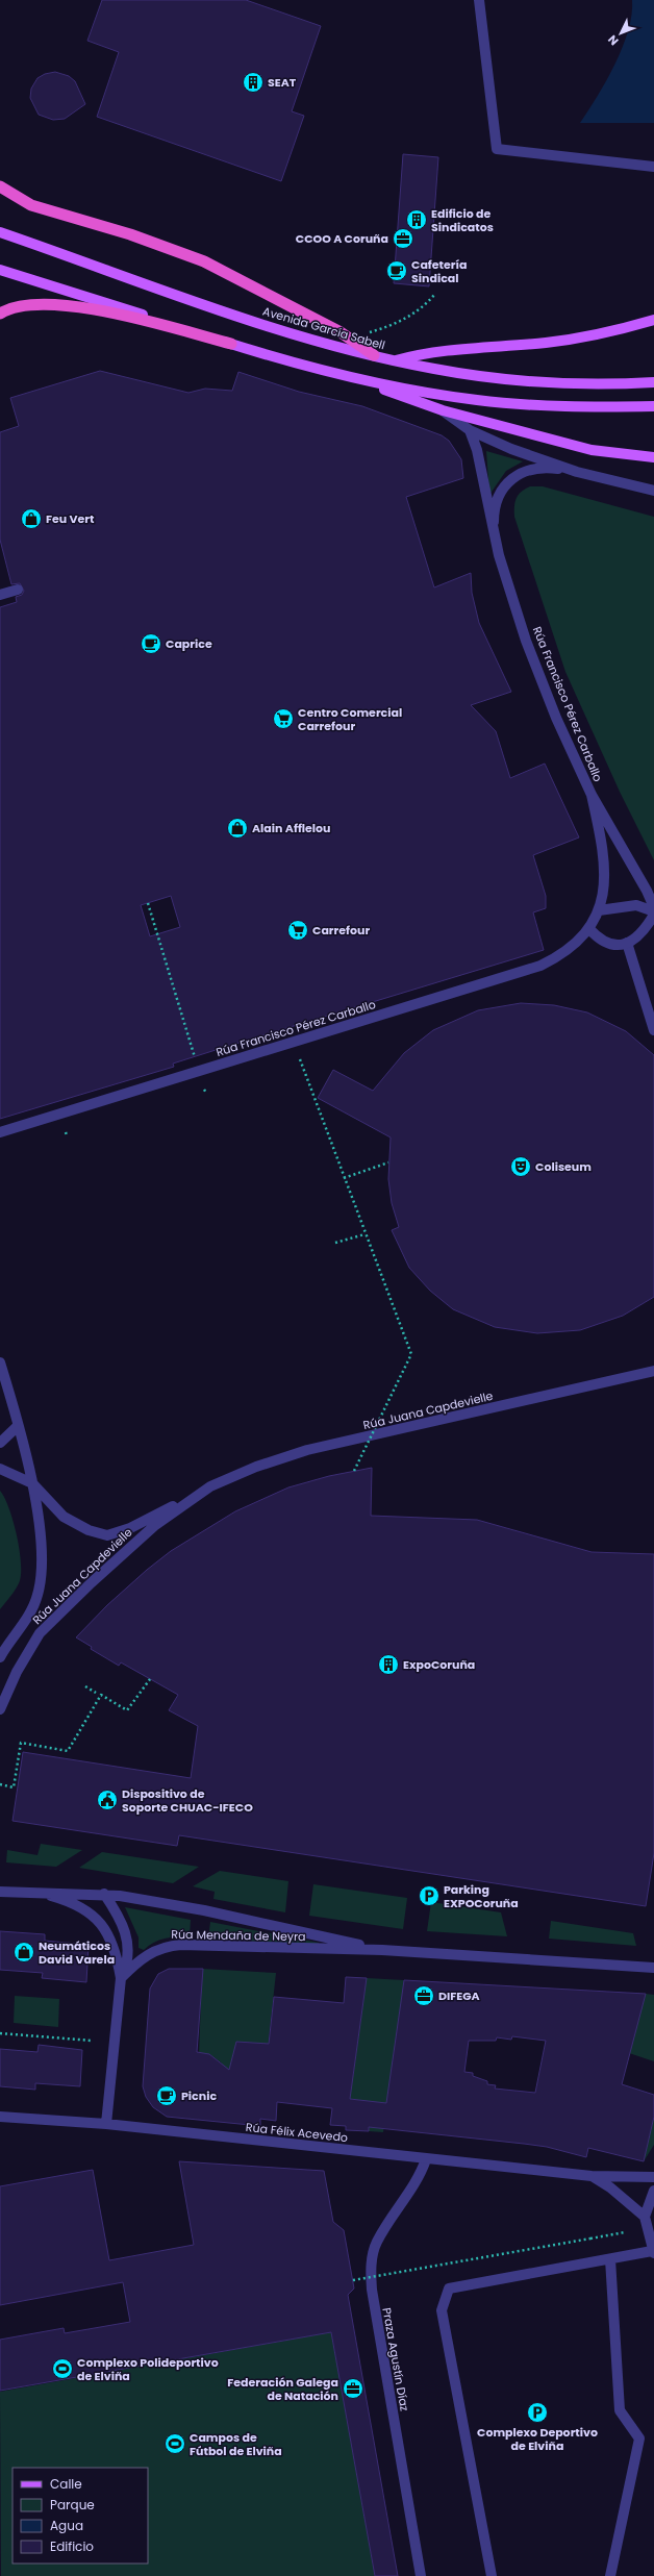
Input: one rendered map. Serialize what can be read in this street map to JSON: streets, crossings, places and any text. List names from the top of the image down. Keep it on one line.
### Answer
{"streets":{"main road":["Avenida García Sabell"],"street":["Rúa Francisco Pérez Carballo","Rúa Juana Capdevielle","Rúa Mendaña de Neyra","Rúa Félix Acevedo","Praza Agustín Díaz"]},"crossings":[["Rúa Félix Acevedo","Praza Agustín Díaz"]],"places":{"building":["SEAT","Edificio de Sindicatos","ExpoCoruña"],"office":["CCOO A Coruña","DIFEGA","Federación Galega de Natación"],"cafe":["Cafetería Sindical","Caprice","Picnic"],"shop":["Feu Vert","Alain Afflelou","Neumáticos David Varela"],"supermarket":["Centro Comercial Carrefour","Carrefour"],"theatre":["Coliseum"],"public building":["Dispositivo de Soporte CHUAC-IFECO"],"parking":["Parking EXPOCoruña","Complexo Deportivo de Elviña"],"sports":["Complexo Polideportivo de Elviña","Campos de Fútbol de Elviña"]},"legend":["Calle","Parque","Agua","Edificio"],"north":"bottom left"}
